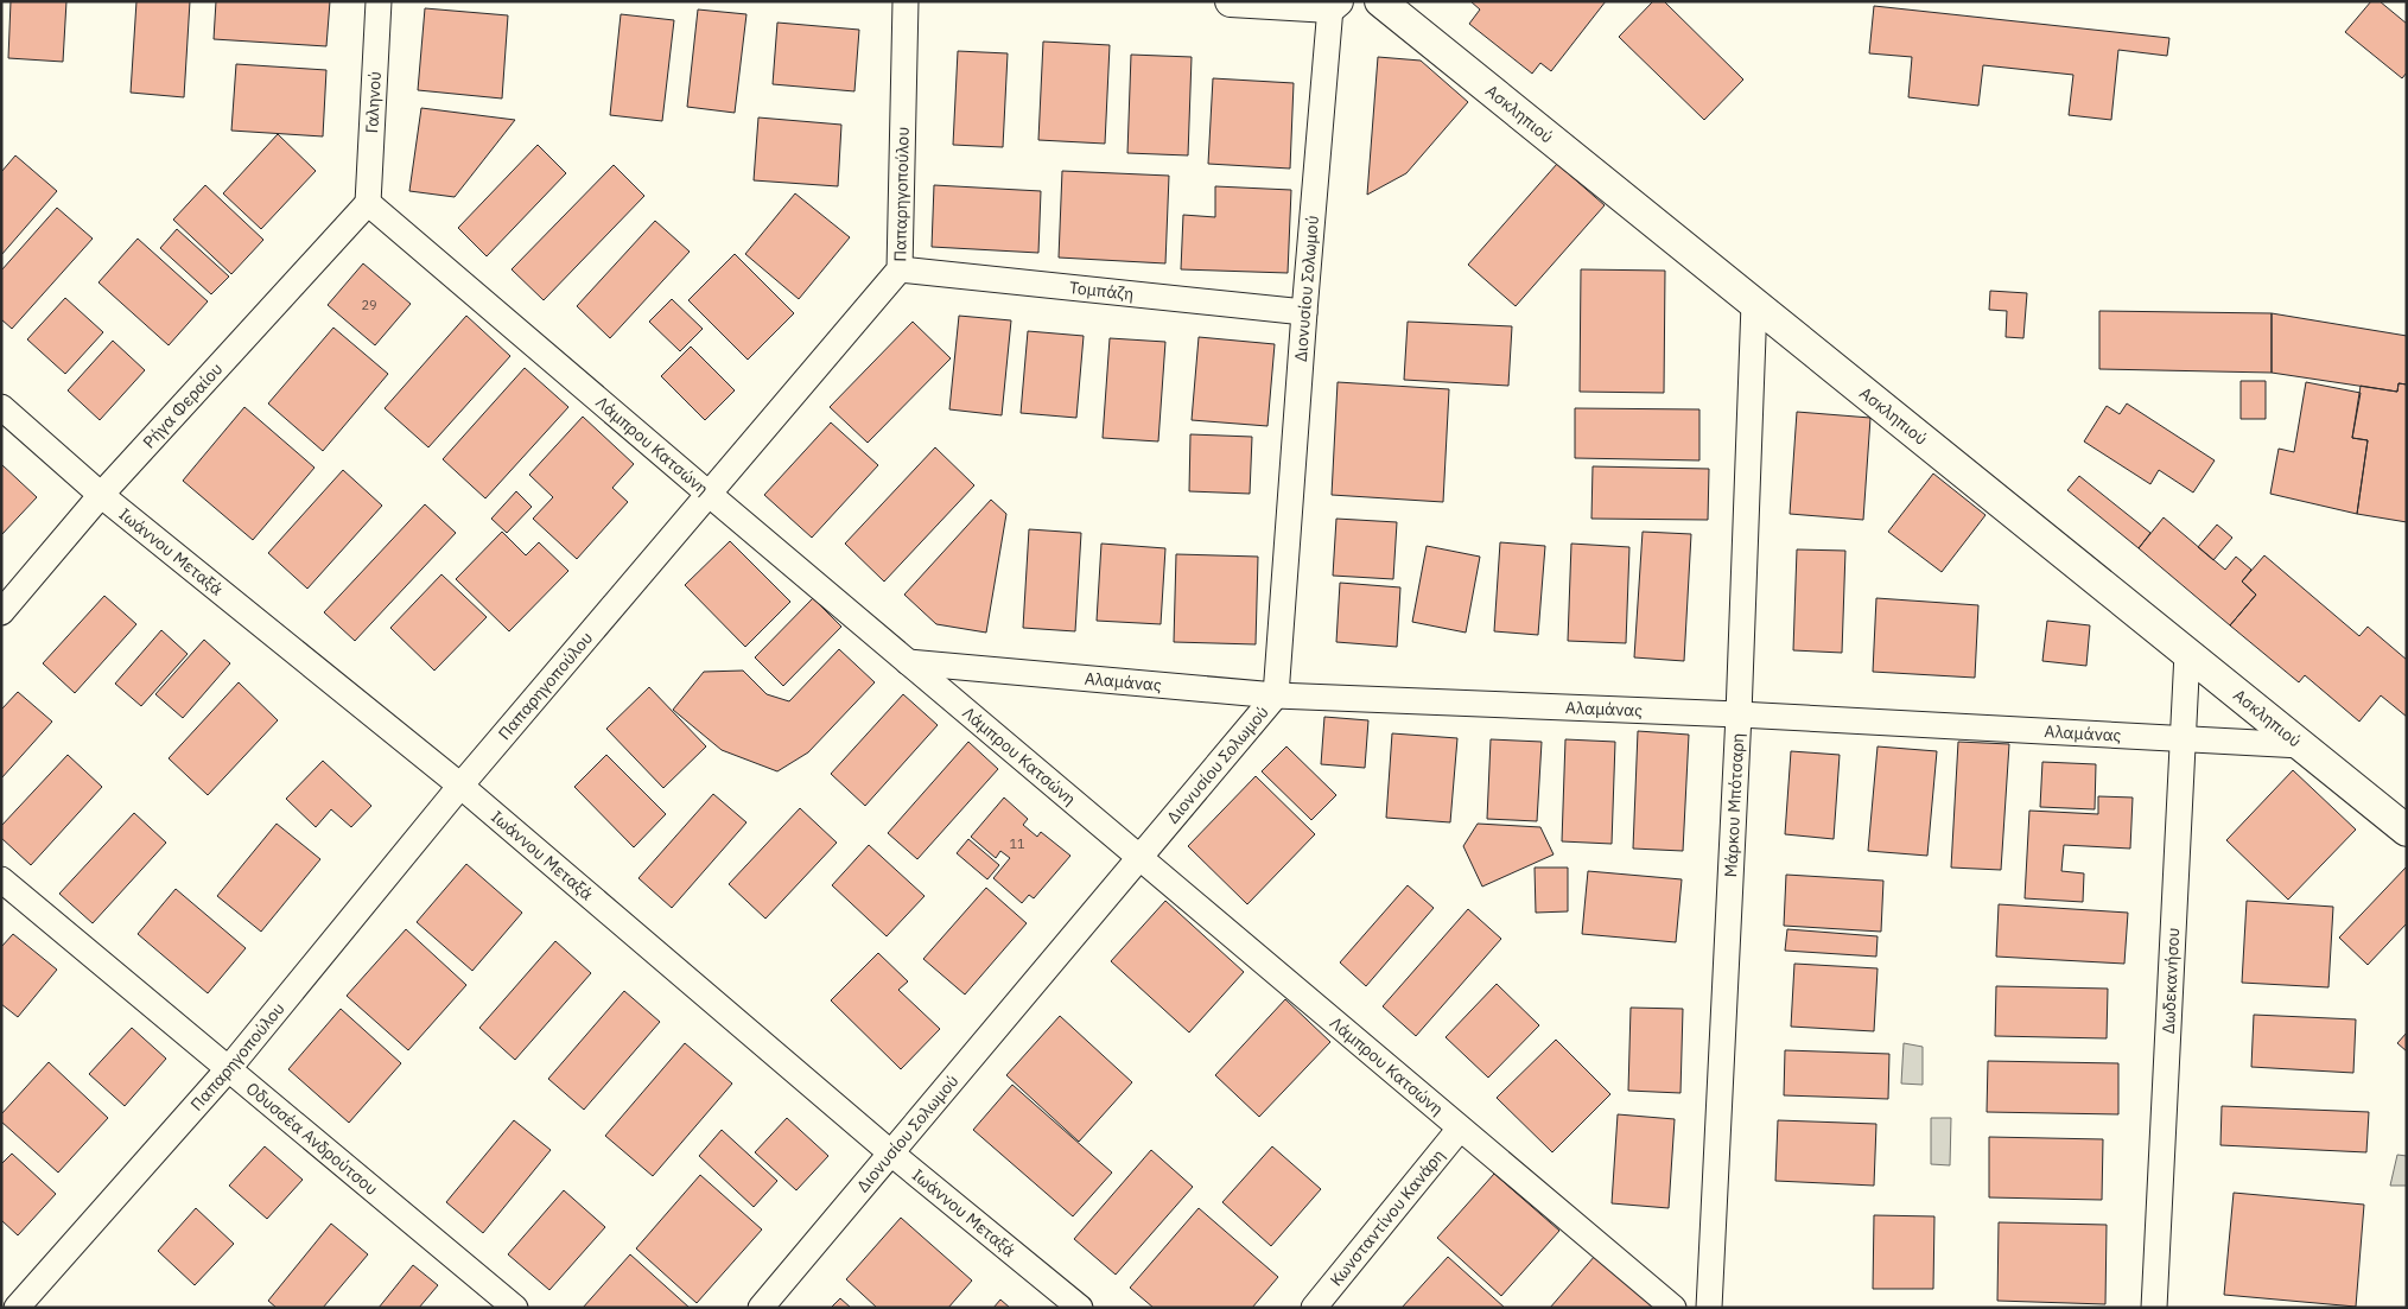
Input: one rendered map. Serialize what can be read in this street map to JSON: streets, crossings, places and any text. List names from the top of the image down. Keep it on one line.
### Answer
{"streets":{"street":["Γαληνού","Ασκληπιού","Παπαρηγοπούλου","Διονυσίου Σολωμού","Τομπάζη","Ρήγα Φεραίου","Λάμπρου Κατσώνη","Ιωάννου Μεταξά","Αλαμάνας","Μάρκου Μπότσαρη","Δωδεκανήσου","Οδυσσέα Ανδρούτσου","Κωνσταντίνου Κανάρη"]},"crossings":[["Γαληνού","Ρήγα Φεραίου"],["Γαληνού","Λάμπρου Κατσώνη"],["Ασκληπιού","Αλαμάνας"],["Ασκληπιού","Μάρκου Μπότσαρη"],["Ασκληπιού","Δωδεκανήσου"],["Παπαρηγοπούλου","Τομπάζη"],["Παπαρηγοπούλου","Λάμπρου Κατσώνη"],["Παπαρηγοπούλου","Ιωάννου Μεταξά"],["Παπαρηγοπούλου","Οδυσσέα Ανδρούτσου"],["Διονυσίου Σολωμού","Τομπάζη"],["Διονυσίου Σολωμού","Λάμπρου Κατσώνη"],["Διονυσίου Σολωμού","Ιωάννου Μεταξά"],["Διονυσίου Σολωμού","Αλαμάνας"],["Ρήγα Φεραίου","Λάμπρου Κατσώνη"],["Ρήγα Φεραίου","Ιωάννου Μεταξά"],["Λάμπρου Κατσώνη","Αλαμάνας"],["Λάμπρου Κατσώνη","Κωνσταντίνου Κανάρη"],["Αλαμάνας","Μάρκου Μπότσαρη"],["Αλαμάνας","Δωδεκανήσου"]],"house_numbers":["29","11"]}
